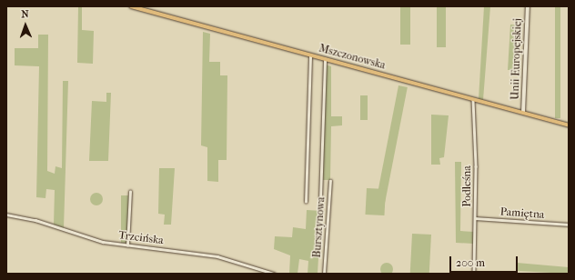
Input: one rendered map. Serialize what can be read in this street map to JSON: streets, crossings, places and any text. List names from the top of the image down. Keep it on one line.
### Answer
{"streets":{"main road":["Mszczonowska","Unii Europejskiej"],"street":["Podleśna","Pamiętna","Bursztynowa","Trzcińska"]},"crossings":[["Mszczonowska","Unii Europejskiej"],["Mszczonowska","Podleśna"],["Podleśna","Pamiętna"]],"scale_bar":"200 m","north":"top"}
